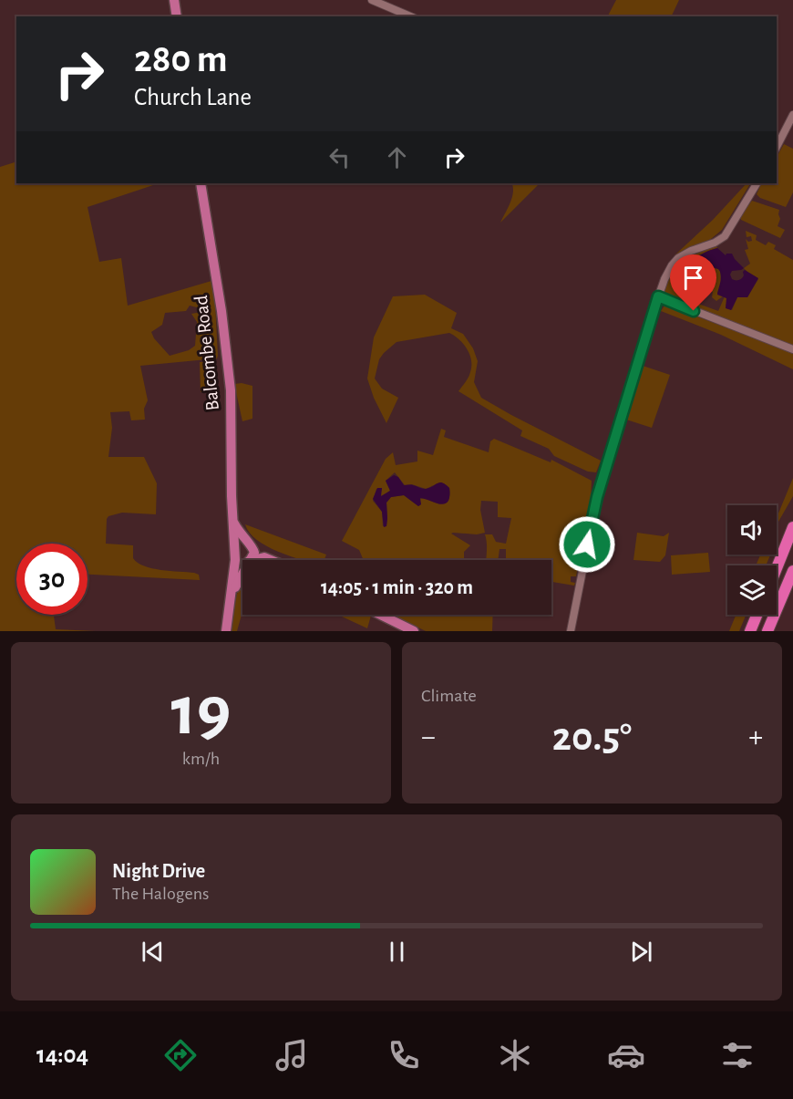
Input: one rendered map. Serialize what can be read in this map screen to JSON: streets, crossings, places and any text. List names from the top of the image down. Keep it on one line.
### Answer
{"streets":{"main road":["Balcombe Road"]},"page":{"turn":["280 m","Church Lane"],"limit":"30","trip":"14:05 · 1 min · 320 m","tile":[["19","km/h"],"Climate"],"heat":["−","20.5°","+"],"song":["Night Drive","The Halogens"],"tabs":"14:04"}}
